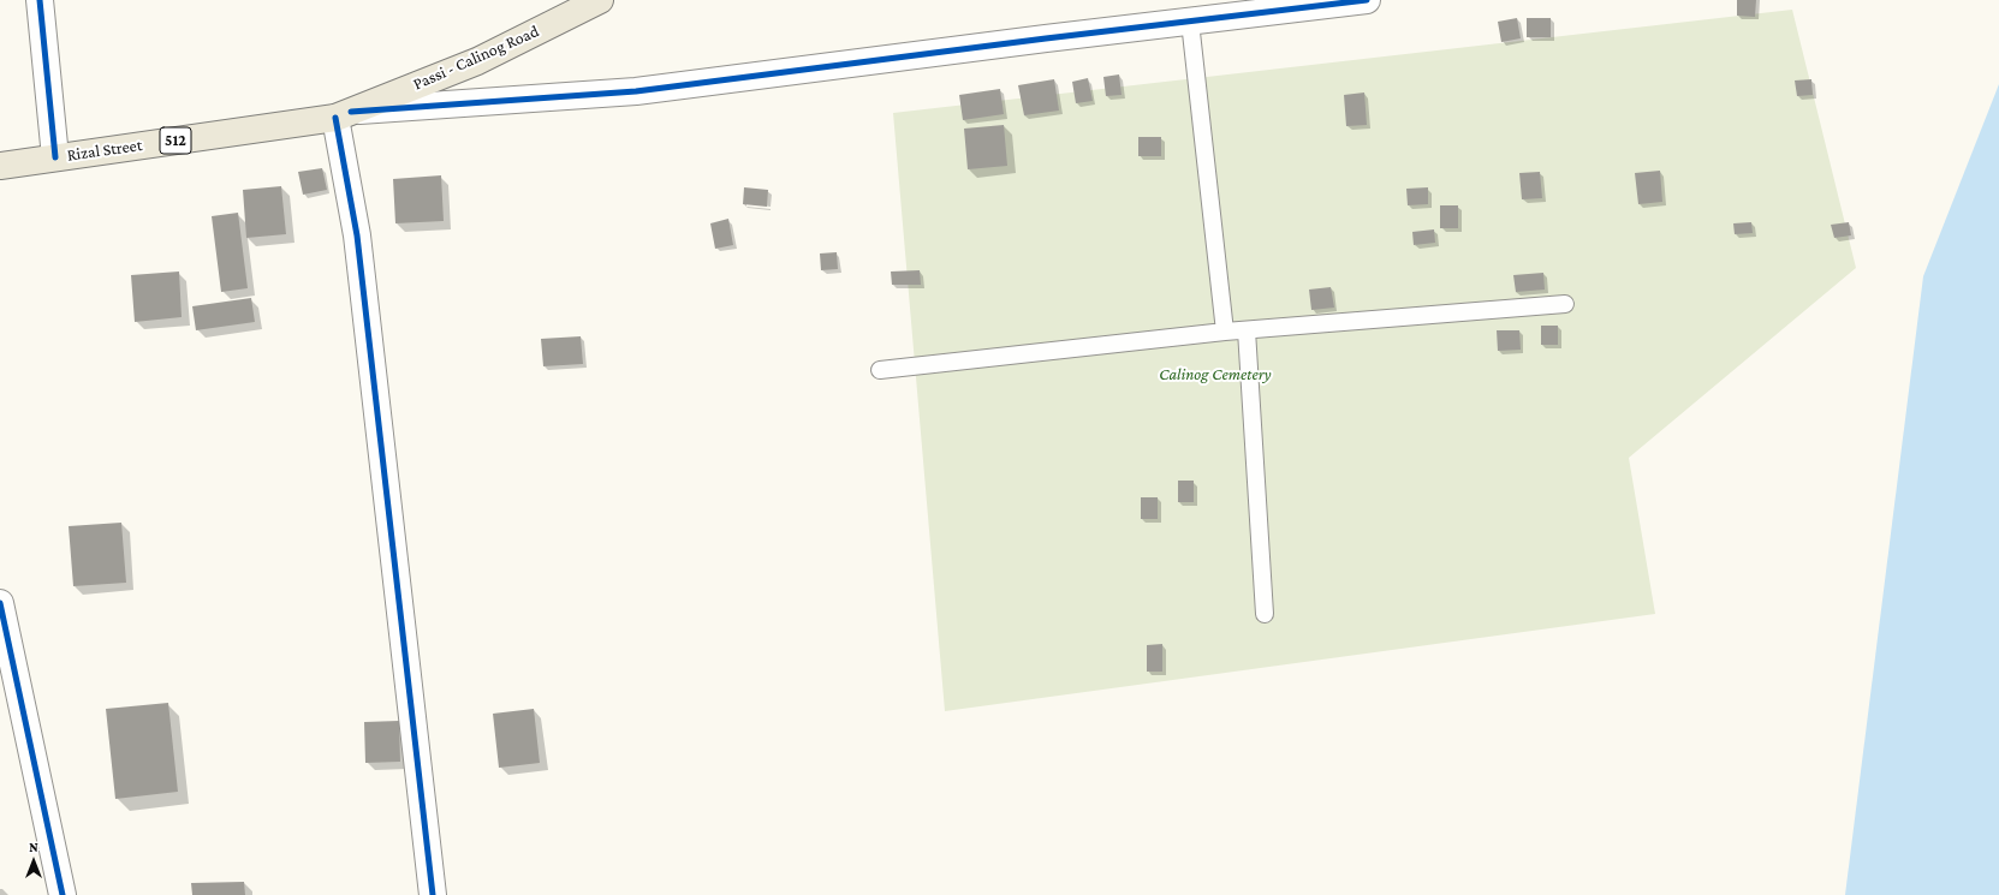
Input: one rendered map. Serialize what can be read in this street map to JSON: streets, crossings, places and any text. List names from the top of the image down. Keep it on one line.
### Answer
{"streets":{"main road":["Passi - Calinog Road","512","Rizal Street"]},"crossings":[["Passi - Calinog Road","Rizal Street"]],"parks":["Calinog Cemetery"],"north":"top"}
